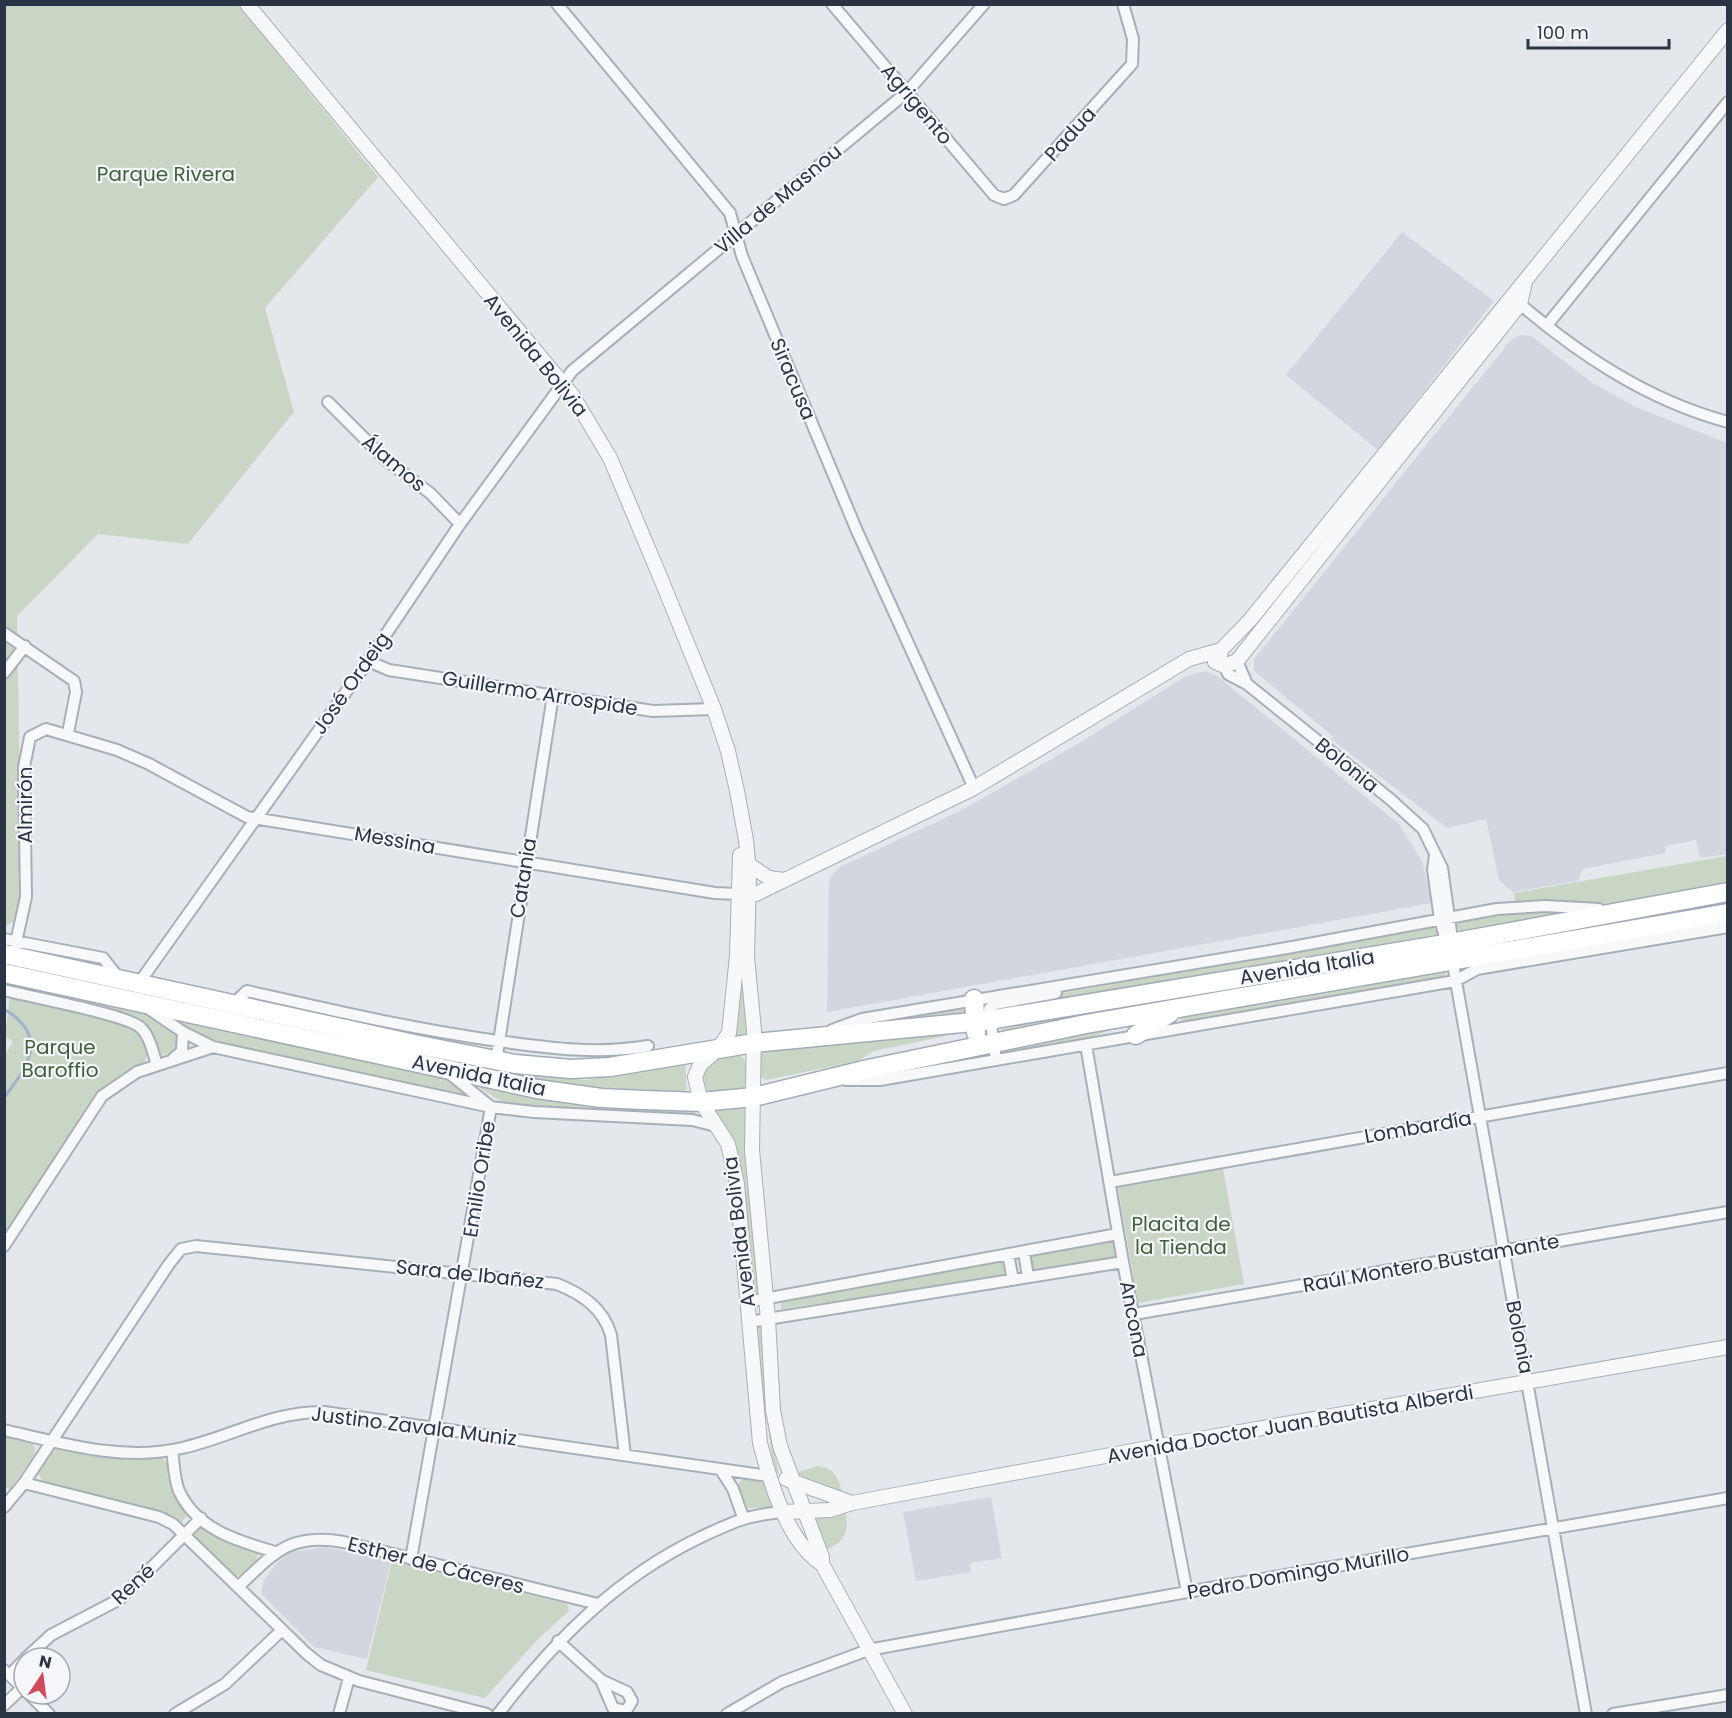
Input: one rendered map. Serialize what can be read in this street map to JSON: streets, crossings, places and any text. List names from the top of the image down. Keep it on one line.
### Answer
{"streets":{"main road":["Avenida Italia"],"street":["Agrigento","Padua","Villa de Masnou","Avenida Bolivia","Siracusa","Álamos","José Ordeig","Guillermo Arrospide","Bolonia","Almirón","Messina","Catania","Lombardía","Emilio Oribe","Raúl Montero Bustamante","Sara de Ibañez","Ancona","Avenida Doctor Juan Bautista Alberdi","Justino Zavala Muniz","Esther de Cáceres","Pedro Domingo Murillo","René"]},"crossings":[["Agrigento","Padua"],["Agrigento","Villa de Masnou"],["Villa de Masnou","Avenida Bolivia"],["Villa de Masnou","Siracusa"],["Villa de Masnou","José Ordeig"],["Avenida Bolivia","José Ordeig"],["Avenida Bolivia","Guillermo Arrospide"],["Avenida Bolivia","Messina"],["Avenida Bolivia","Avenida Italia"],["Avenida Bolivia","Avenida Doctor Juan Bautista Alberdi"],["Avenida Bolivia","Justino Zavala Muniz"],["Avenida Bolivia","Pedro Domingo Murillo"],["Álamos","José Ordeig"],["José Ordeig","Guillermo Arrospide"],["José Ordeig","Messina"],["José Ordeig","Avenida Italia"],["Guillermo Arrospide","Catania"],["Bolonia","Avenida Italia"],["Bolonia","Lombardía"],["Bolonia","Raúl Montero Bustamante"],["Bolonia","Avenida Doctor Juan Bautista Alberdi"],["Bolonia","Pedro Domingo Murillo"],["Almirón","Messina"],["Almirón","Avenida Italia"],["Messina","Catania"],["Catania","Avenida Italia"],["Avenida Italia","Emilio Oribe"],["Avenida Italia","Ancona"],["Lombardía","Ancona"],["Emilio Oribe","Sara de Ibañez"],["Emilio Oribe","Justino Zavala Muniz"],["Emilio Oribe","Esther de Cáceres"],["Raúl Montero Bustamante","Ancona"],["Sara de Ibañez","Justino Zavala Muniz"],["Ancona","Avenida Doctor Juan Bautista Alberdi"],["Ancona","Pedro Domingo Murillo"]],"parks":["Parque Rivera","Parque Baroffio","Placita de la Tienda"],"scale_bar":"100 m","north":"top"}
